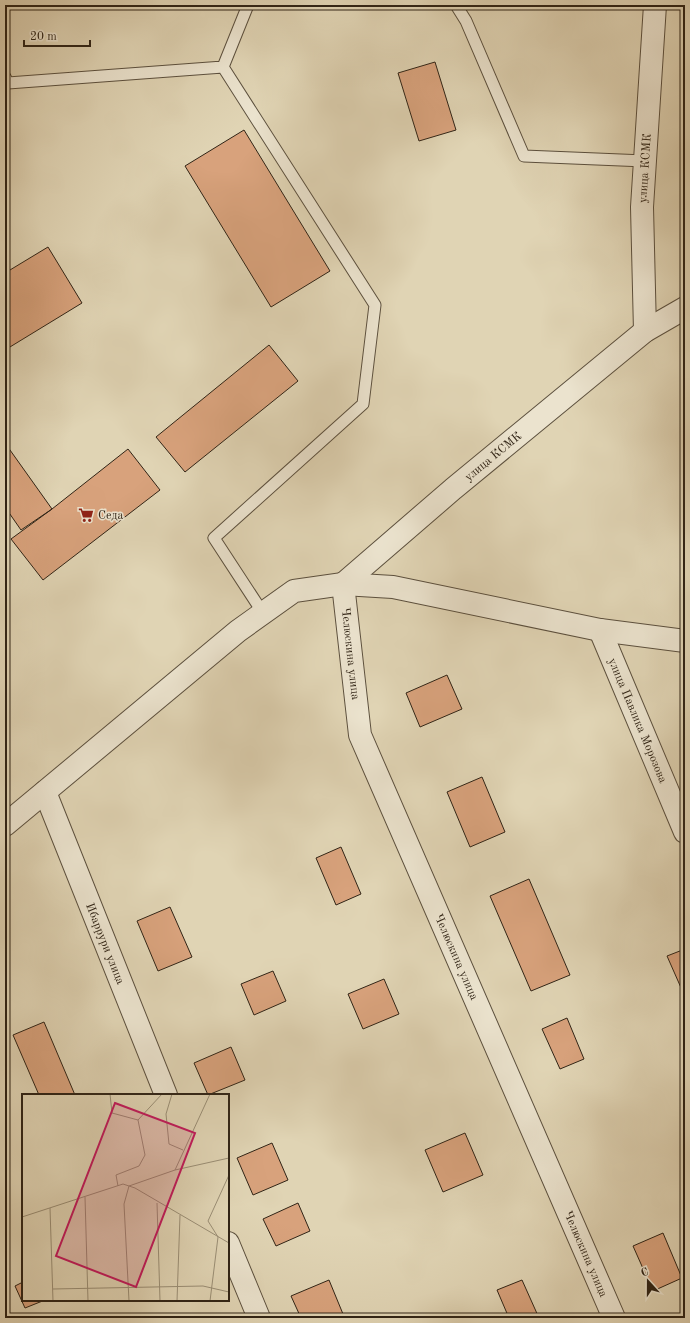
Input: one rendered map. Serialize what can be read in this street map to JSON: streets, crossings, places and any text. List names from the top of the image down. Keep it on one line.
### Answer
{"streets":{"street":["улица КСМК","Челюскина улица","улица Павлика Морозова","Ибаррури улица"]},"crossings":[["улица КСМК","Челюскина улица"]],"places":{"supermarket":["Седа"]},"scale_bar":"20 m","north":"top"}
